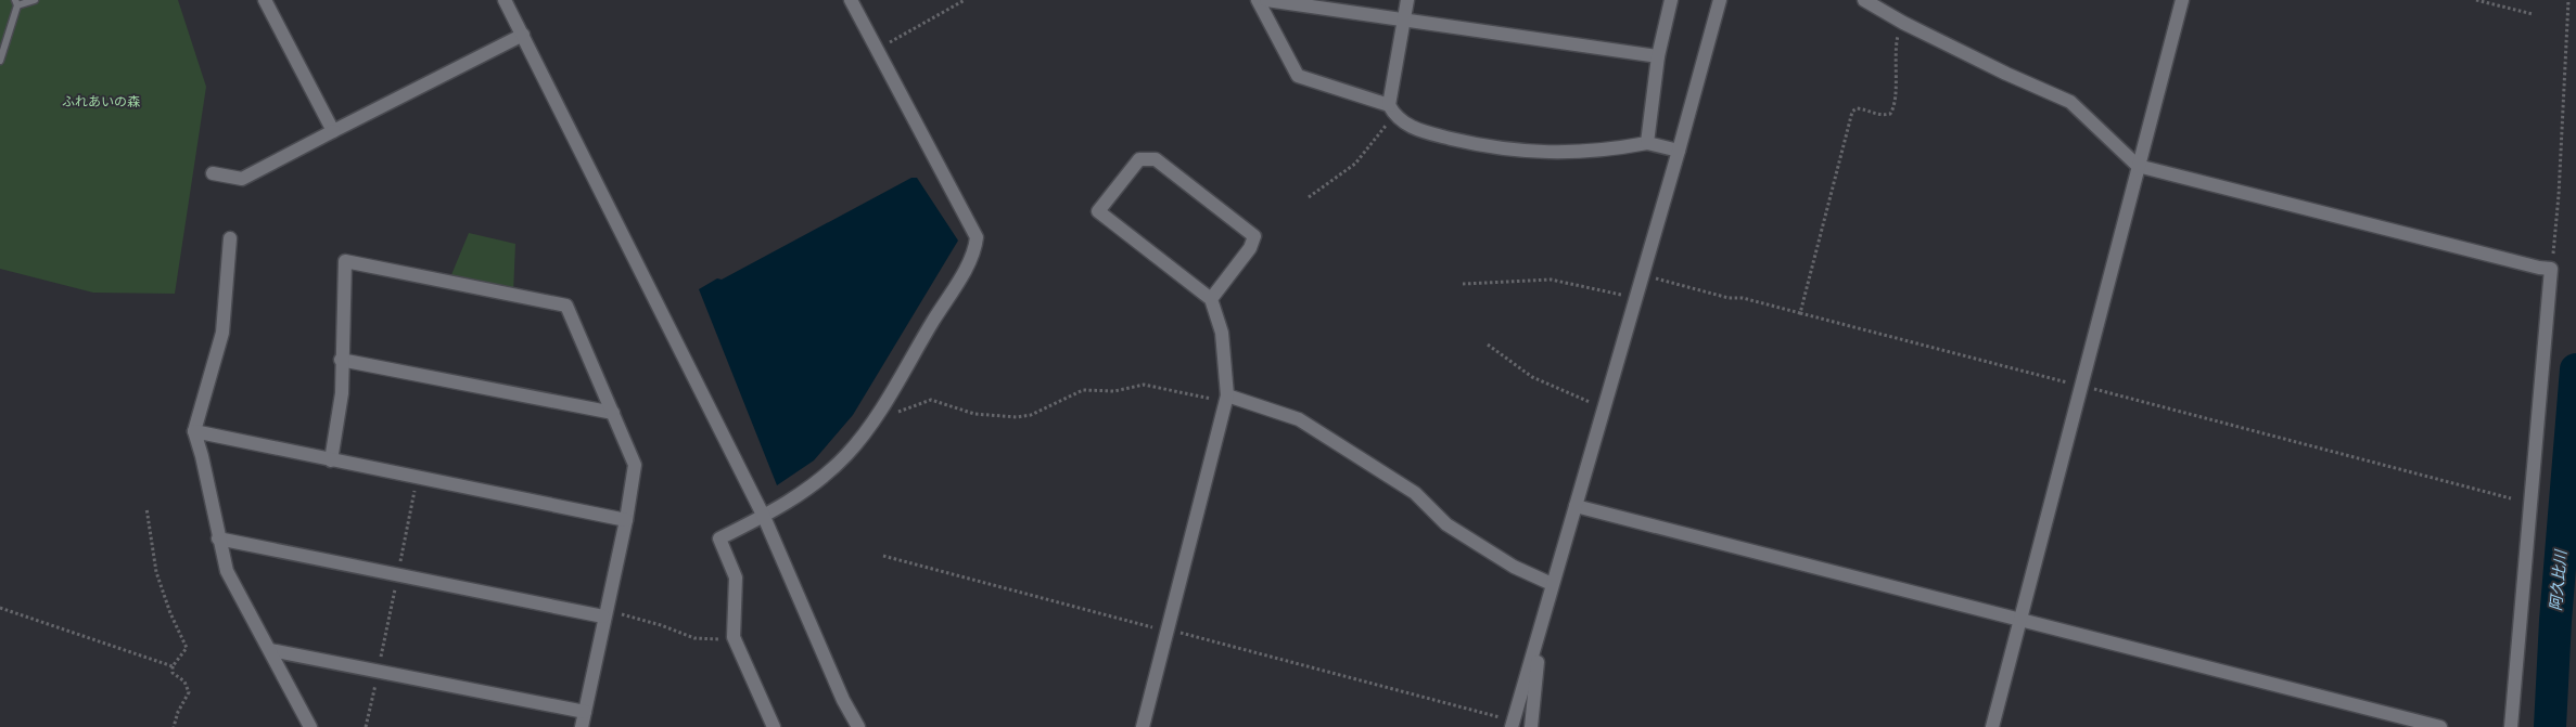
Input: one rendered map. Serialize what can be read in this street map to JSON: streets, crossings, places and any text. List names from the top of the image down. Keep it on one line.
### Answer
{"water":["阿久比川"],"parks":["ふれあいの森"]}
